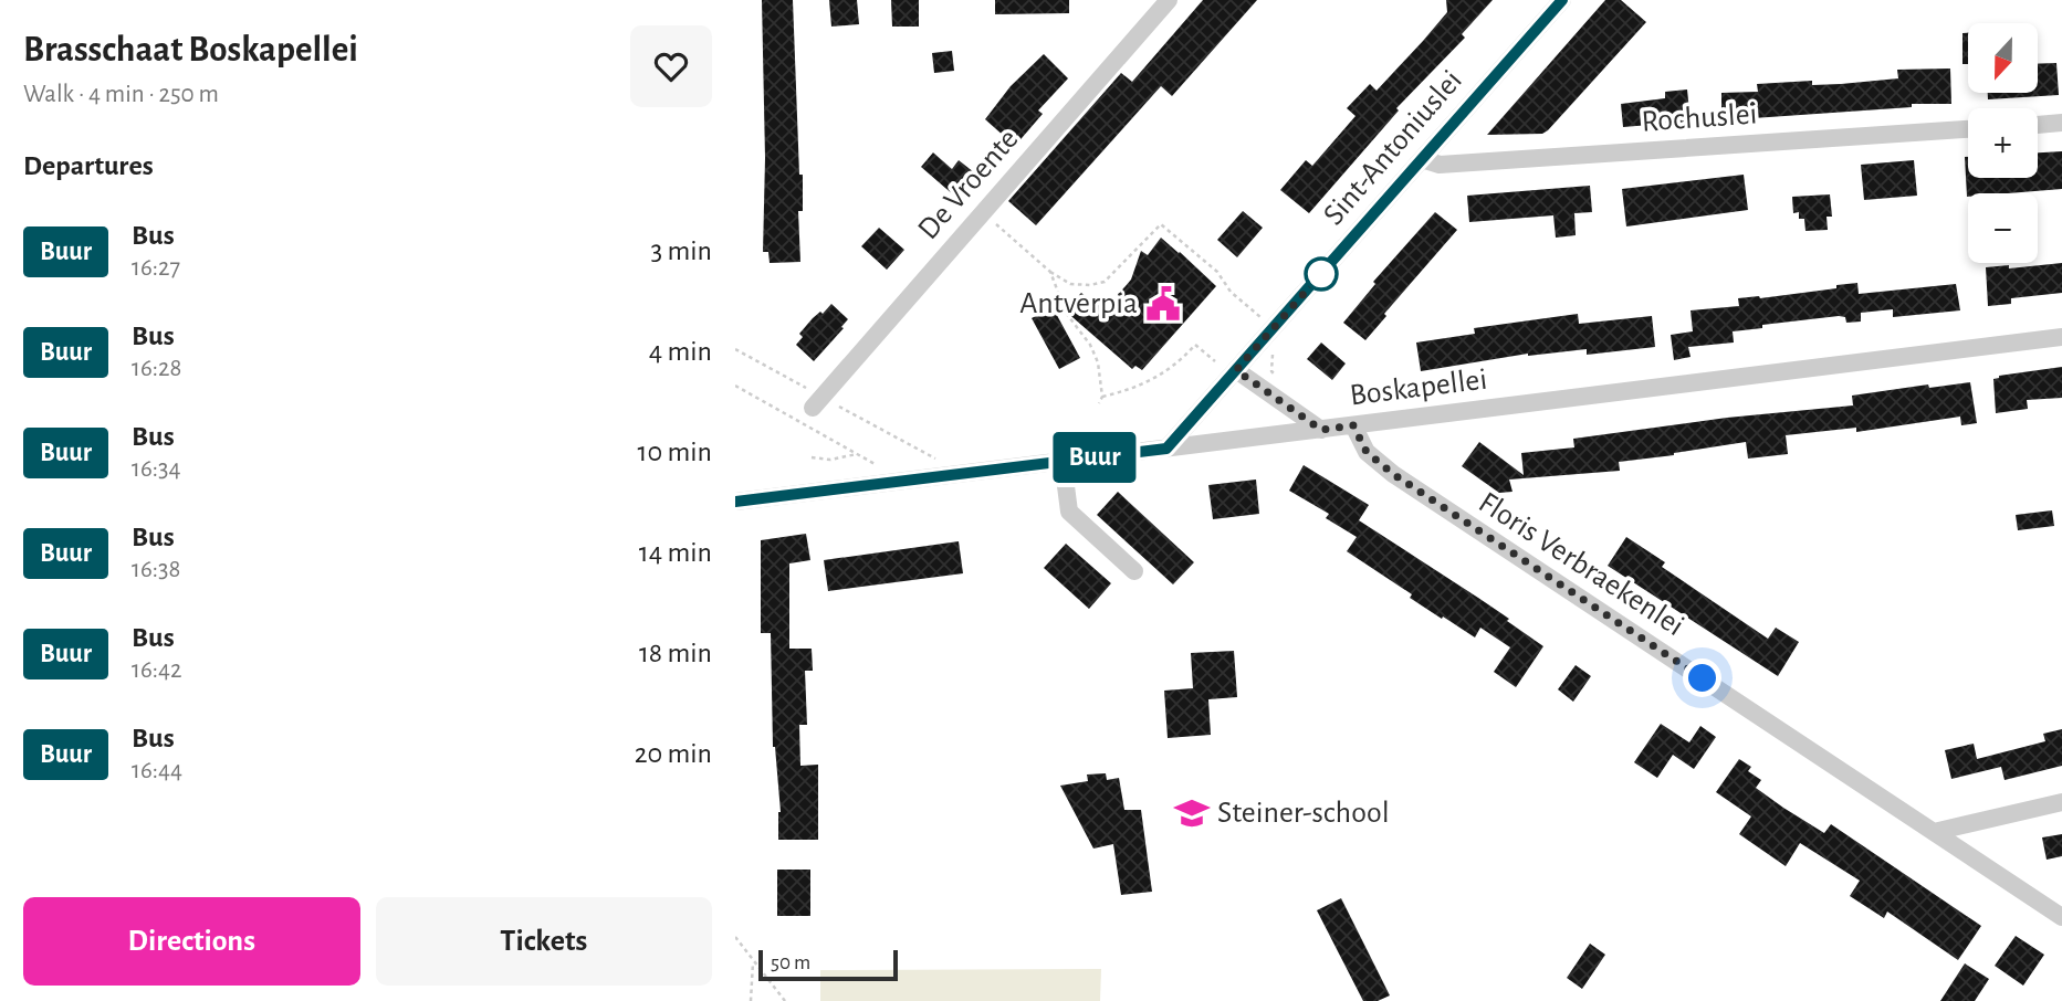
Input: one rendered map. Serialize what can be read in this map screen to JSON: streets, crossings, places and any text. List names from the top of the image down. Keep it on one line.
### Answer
{"streets":{"street":["Rochuslei","Sint-Antoniuslei","De Vroente","Boskapellei","Floris Verbraekenlei"]},"crossings":[["Rochuslei","Sint-Antoniuslei"],["Sint-Antoniuslei","Boskapellei"],["Boskapellei","Floris Verbraekenlei"]],"places":{"public building":["Antverpia"],"school or university":["Steiner-school"]},"lines":["bus line Buur"],"scale_bar":"50 m","north":"bottom","page":{"heading":[["Brasschaat Boskapellei","Walk · 4 min · 250 m"],"Departures"],"on_map":"Buur","map_buttons":["+","−"],"list":[{"mark":"Buur","name":"Bus","note":"16:27","value":"3 min"},{"mark":"Buur","name":"Bus","note":"16:28","value":"4 min"},{"mark":"Buur","name":"Bus","note":"16:34","value":"10 min"},{"mark":"Buur","name":"Bus","note":"16:38","value":"14 min"},{"mark":"Buur","name":"Bus","note":"16:42","value":"18 min"},{"mark":"Buur","name":"Bus","note":"16:44","value":"20 min"}],"buttons":["Directions","Tickets"],"scale":"50 m"}}
